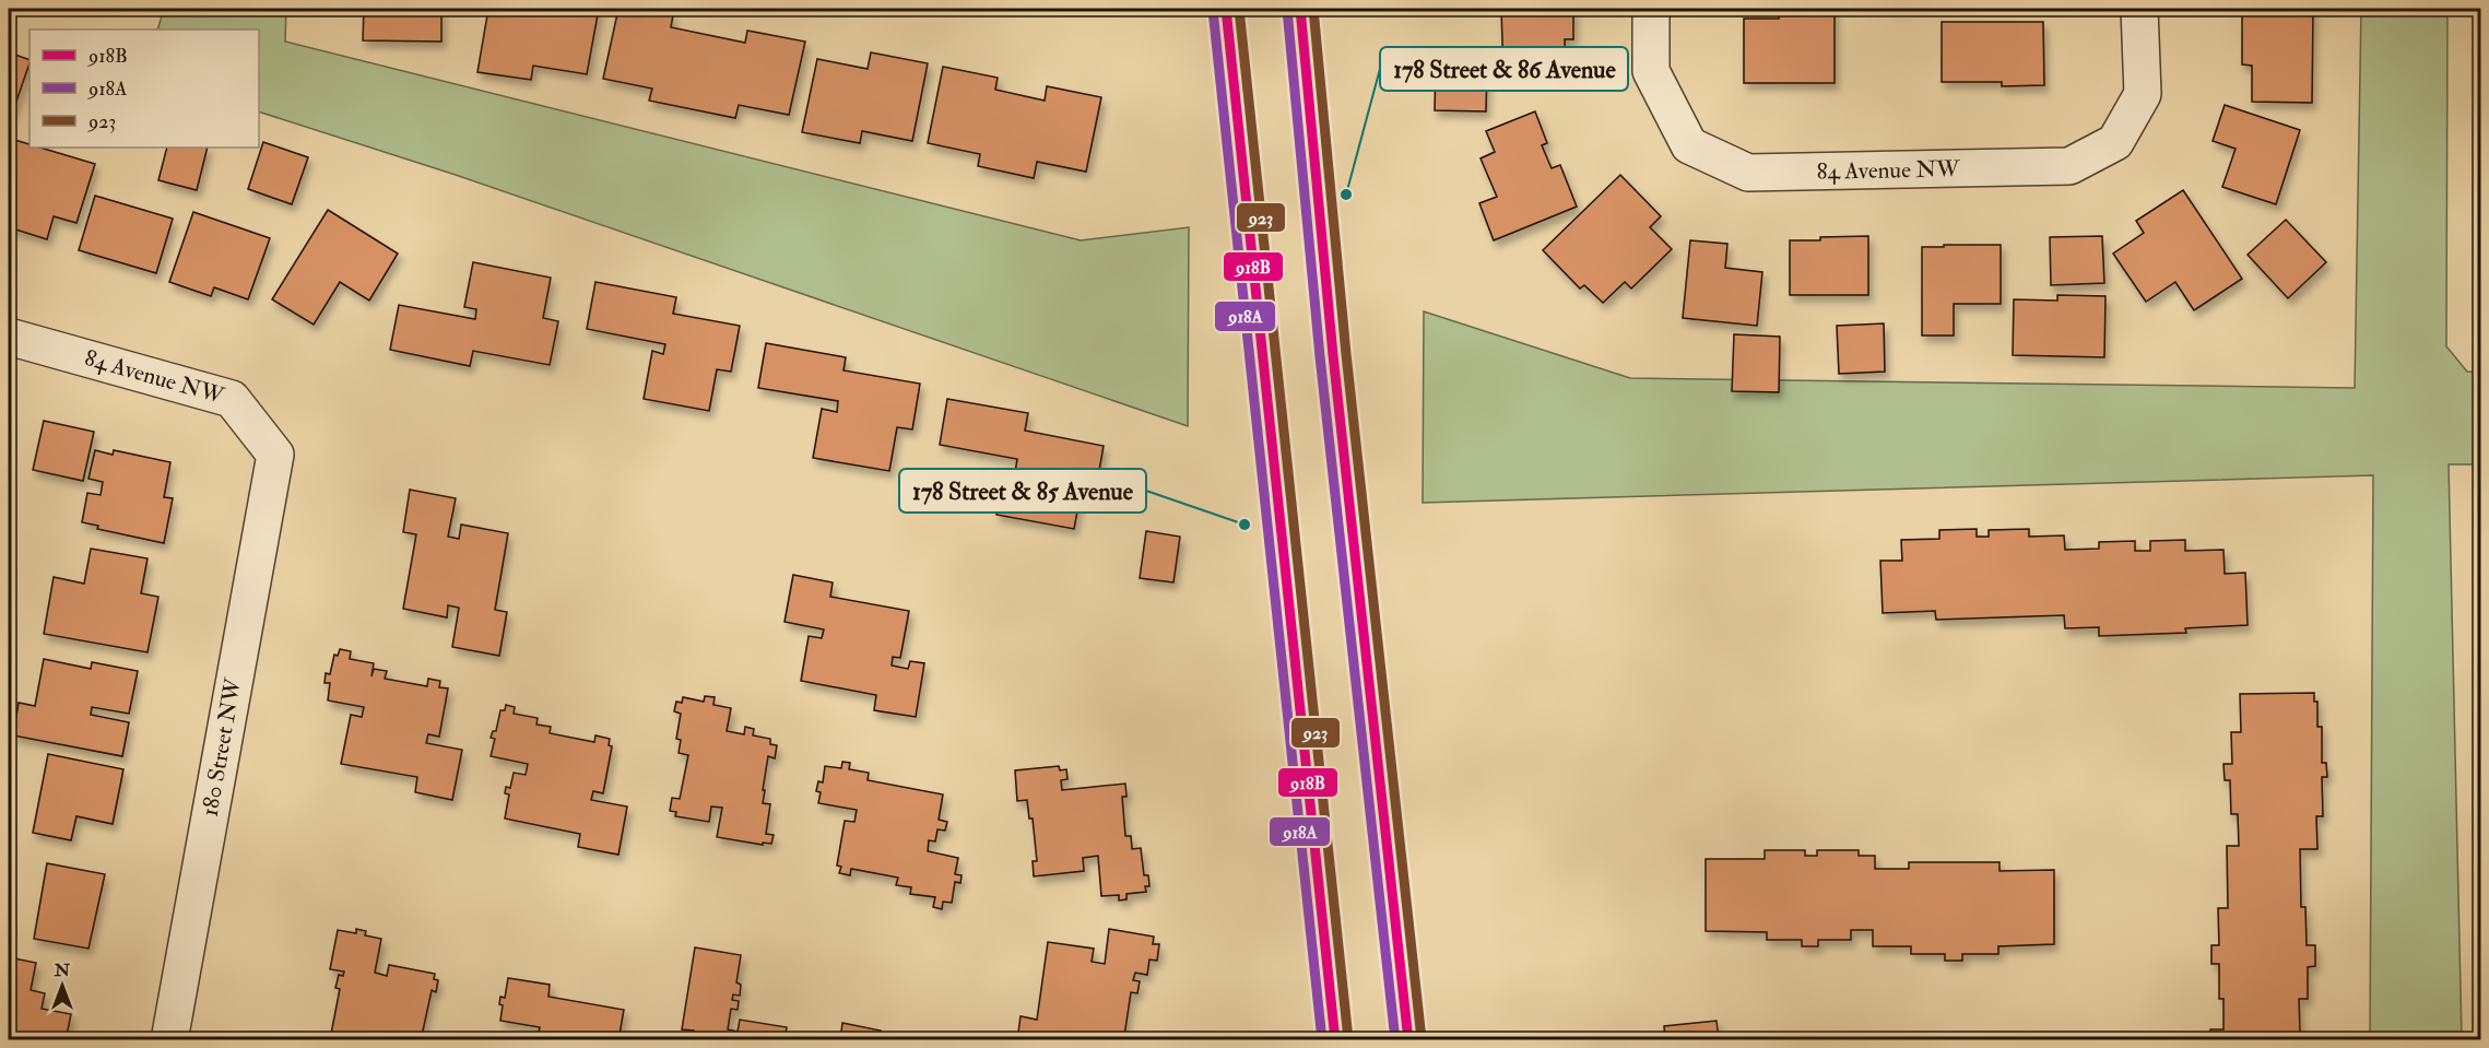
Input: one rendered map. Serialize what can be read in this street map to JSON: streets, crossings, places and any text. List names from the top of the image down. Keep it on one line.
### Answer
{"streets":{"main road":["84 Avenue NW","180 Street NW"]},"crossings":[["84 Avenue NW","180 Street NW"]],"places":["178 Street & 86 Avenue","178 Street & 85 Avenue"],"lines":["transit line 918B","transit line 923","transit line 918A"],"legend":["918B","918A","923"],"north":"top"}
